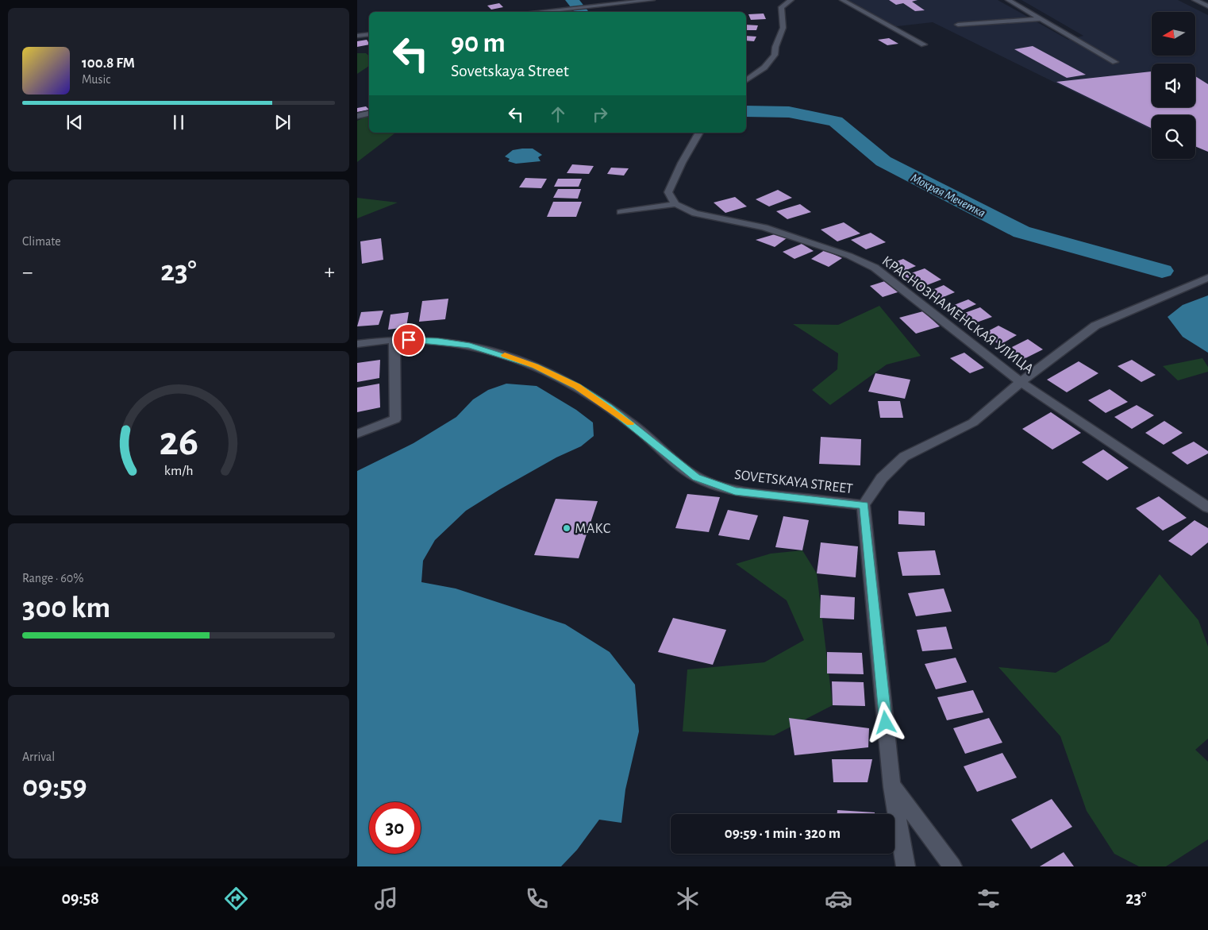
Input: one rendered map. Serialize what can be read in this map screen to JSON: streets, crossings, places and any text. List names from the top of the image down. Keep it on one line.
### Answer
{"streets":{"street":["КРАСНОЗНАМЕНСКАЯ УЛИЦА","SOVETSKAYA STREET"]},"water":["Мокрая Мечетка"],"places":["МАКС"],"north":"left","page":{"turn":["90 m","Sovetskaya Street"],"song":["100.8 FM","Music"],"tile":["Climate",["Range · 60%","300 km"],["Arrival","09:59"]],"heat":["−","23°","+"],"limit":"30","trip":"09:59 · 1 min · 320 m","tabs":["09:58","23°"],"gauge":["26","km/h"]}}
